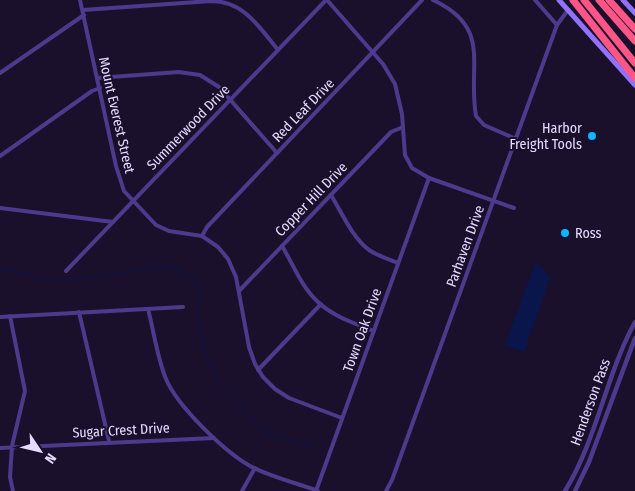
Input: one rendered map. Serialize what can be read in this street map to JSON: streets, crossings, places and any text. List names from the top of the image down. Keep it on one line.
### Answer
{"streets":{"street":["Red Leaf Drive","Mount Everest Street","Summerwood Drive","Copper Hill Drive","Parhaven Drive","Town Oak Drive","Henderson Pass","Sugar Crest Drive"]},"crossings":[["Red Leaf Drive","Mount Everest Street"],["Mount Everest Street","Summerwood Drive"],["Mount Everest Street","Copper Hill Drive"],["Mount Everest Street","Town Oak Drive"]],"places":["Harbor Freight Tools","Ross"],"north":"bottom right"}
